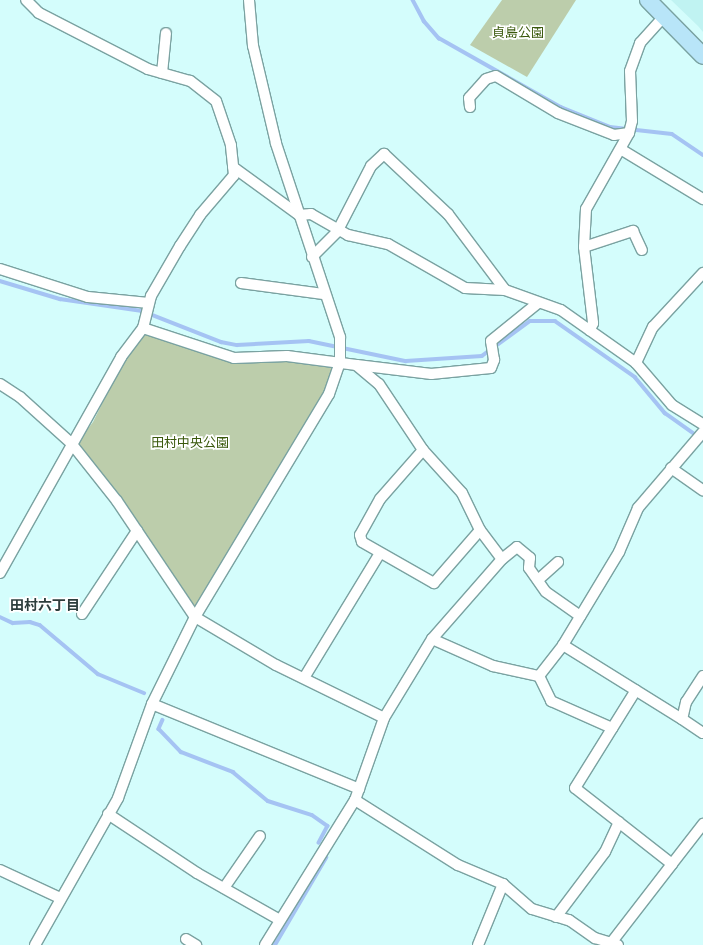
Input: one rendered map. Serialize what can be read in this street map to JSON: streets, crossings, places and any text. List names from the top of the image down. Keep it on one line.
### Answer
{"districts":["田村六丁目"],"parks":["貞島公園","田村中央公園"]}
